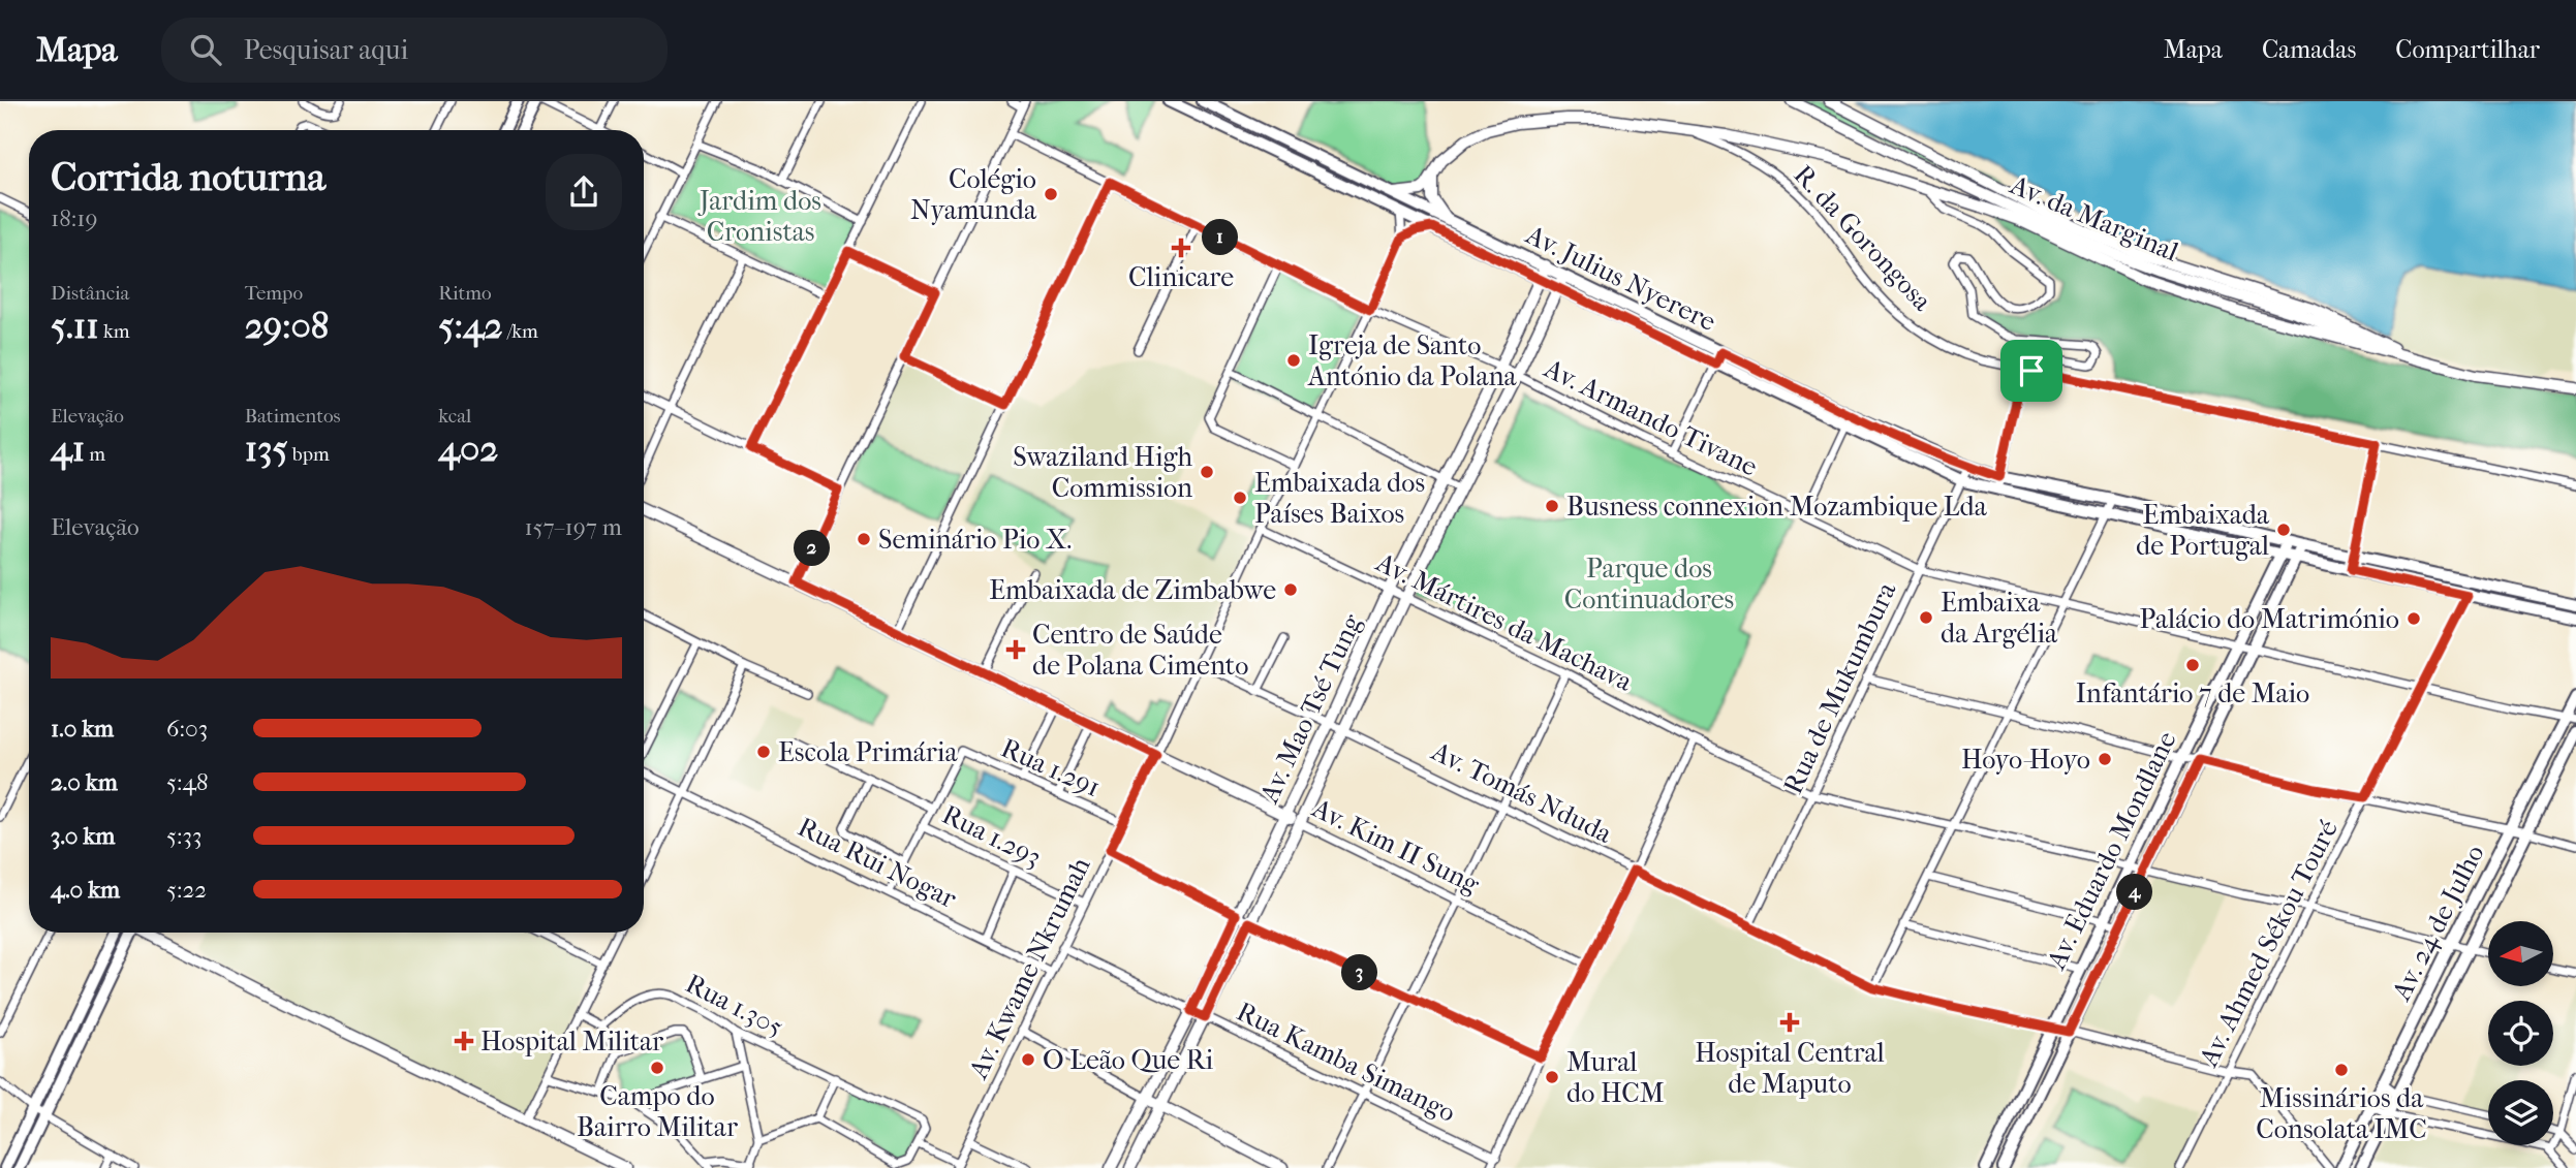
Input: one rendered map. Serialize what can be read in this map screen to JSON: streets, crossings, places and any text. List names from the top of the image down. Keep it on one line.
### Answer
{"streets":{"main road":["Av. da Marginal","Av. Julius Nyerere","Av. Mao Tsé Tung","Av. Kim II Sung","Av. Eduardo Mondlane","Av. 24 de Julho"],"street":["R. da Gorongosa","Av. Armando Tivane","Av. Mártires da Machava","Rua de Mukumbura","Rua 1.291","Av. Tomás Nduda","Rua 1.293","Rua Rui Nogar","Av. Ahmed Sékou Touré","Av. Kwame Nkrumah","Rua 1.305","Rua Kamba Simango"]},"crossings":[["Av. da Marginal","R. da Gorongosa"],["Av. Julius Nyerere","Rua de Mukumbura"],["Av. Julius Nyerere","Av. Mao Tsé Tung"],["Av. Julius Nyerere","Av. Eduardo Mondlane"],["Av. Julius Nyerere","Av. Ahmed Sékou Touré"],["Av. Julius Nyerere","Av. Kwame Nkrumah"],["Av. Armando Tivane","Rua de Mukumbura"],["Av. Armando Tivane","Av. Mao Tsé Tung"],["Av. Armando Tivane","Av. Kwame Nkrumah"],["Av. Mártires da Machava","Rua de Mukumbura"],["Av. Mártires da Machava","Av. Mao Tsé Tung"],["Av. Mártires da Machava","Av. Kwame Nkrumah"],["Rua de Mukumbura","Av. Tomás Nduda"],["Av. Mao Tsé Tung","Av. Tomás Nduda"],["Av. Mao Tsé Tung","Av. Kim II Sung"],["Av. Mao Tsé Tung","Rua Kamba Simango"],["Rua 1.291","Av. Kwame Nkrumah"],["Av. Tomás Nduda","Av. Eduardo Mondlane"],["Av. Tomás Nduda","Av. Ahmed Sékou Touré"],["Av. Tomás Nduda","Av. Kwame Nkrumah"],["Rua 1.293","Av. Kwame Nkrumah"],["Av. Kim II Sung","Av. Kwame Nkrumah"],["Rua Rui Nogar","Av. Kwame Nkrumah"],["Av. Kwame Nkrumah","Rua Kamba Simango"]],"parks":["Jardim dos Cronistas","Parque dos Continuadores"],"places":{"other":["Colégio Nyamunda","Igreja de Santo António da Polana","Swaziland High Commission","Embaixada dos Países Baixos","Busness connexion Mozambique Lda","Embaixada de Portugal","Seminário Pio X.","Embaixada de Zimbabwe","Embaixa da Argélia","Palácio do Matrimónio","Infantário 7 de Maio","Escola Primária","Hoyo-Hoyo","O Leão Que Ri","Campo do Bairro Militar","Missinários da Consolata IMC","Mural do HCM"],"health":["Clinicare","Centro de Saúde de Polana Cimento","Hospital Central de Maputo","Hospital Militar"]},"north":"left","page":{"header":"Mapa","search":"Pesquisar aqui","nav":["Mapa","Camadas","Compartilhar"],"heading":["Corrida noturna","18:19"],"pins":["1","2","4","3"],"stats":[["Distância","5.11 km"],["Tempo","29:08"],["Ritmo","5:42 /km"],["Elevação","41 m"],["Batimentos","135 bpm"],["kcal","402"]],"chart":["Elevação","157–197 m"],"list":[{"name":"1.0 km","note":"6:03"},{"name":"2.0 km","note":"5:48"},{"name":"3.0 km","note":"5:33"},{"name":"4.0 km","note":"5:22"}]}}
